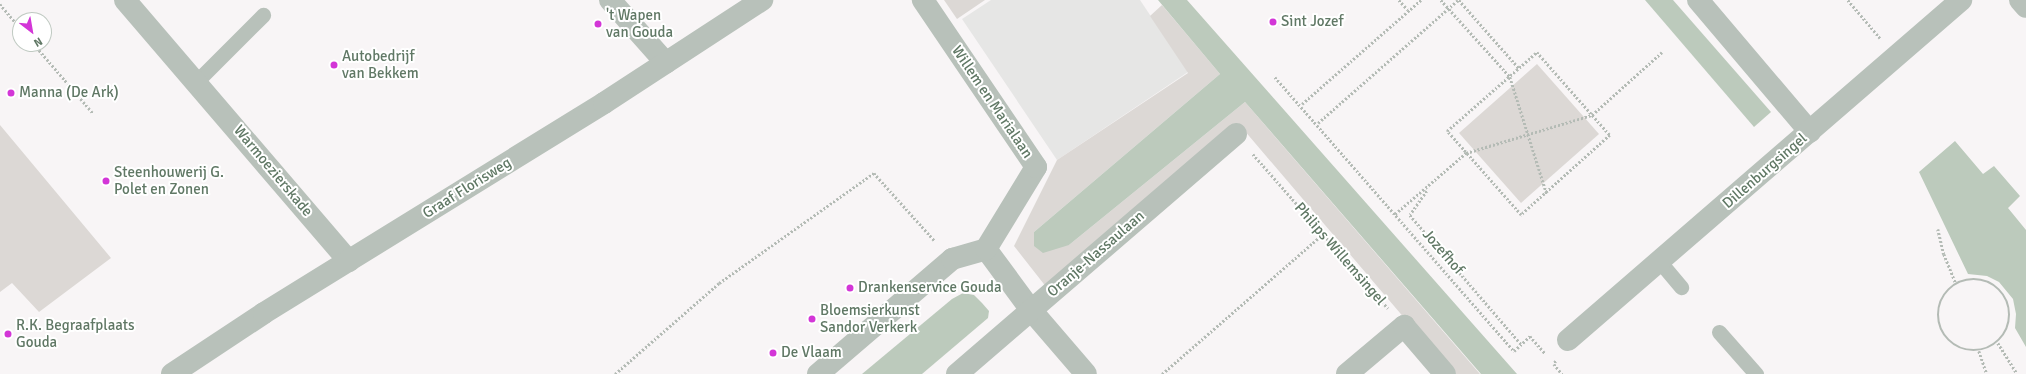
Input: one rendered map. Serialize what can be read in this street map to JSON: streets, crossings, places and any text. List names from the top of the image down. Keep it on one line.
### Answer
{"streets":{"street":["Willem en Marialaan","Warmoezierskade","Dillenburgsingel","Graaf Florisweg","Oranje-Nassaulaan"],"path":["Jozefhof","Philips Willemsingel"]},"crossings":[["Warmoezierskade","Graaf Florisweg"],["Oranje-Nassaulaan","Philips Willemsingel"]],"places":["Sint Jozef","'t Wapen van Gouda","Autobedrijf van Bekkem","Manna (De Ark)","Steenhouwerij G. Polet en Zonen","Drankenservice Gouda","Bloemsierkunst Sandor Verkerk","R.K. Begraafplaats Gouda","De Vlaam"],"north":"bottom right"}
